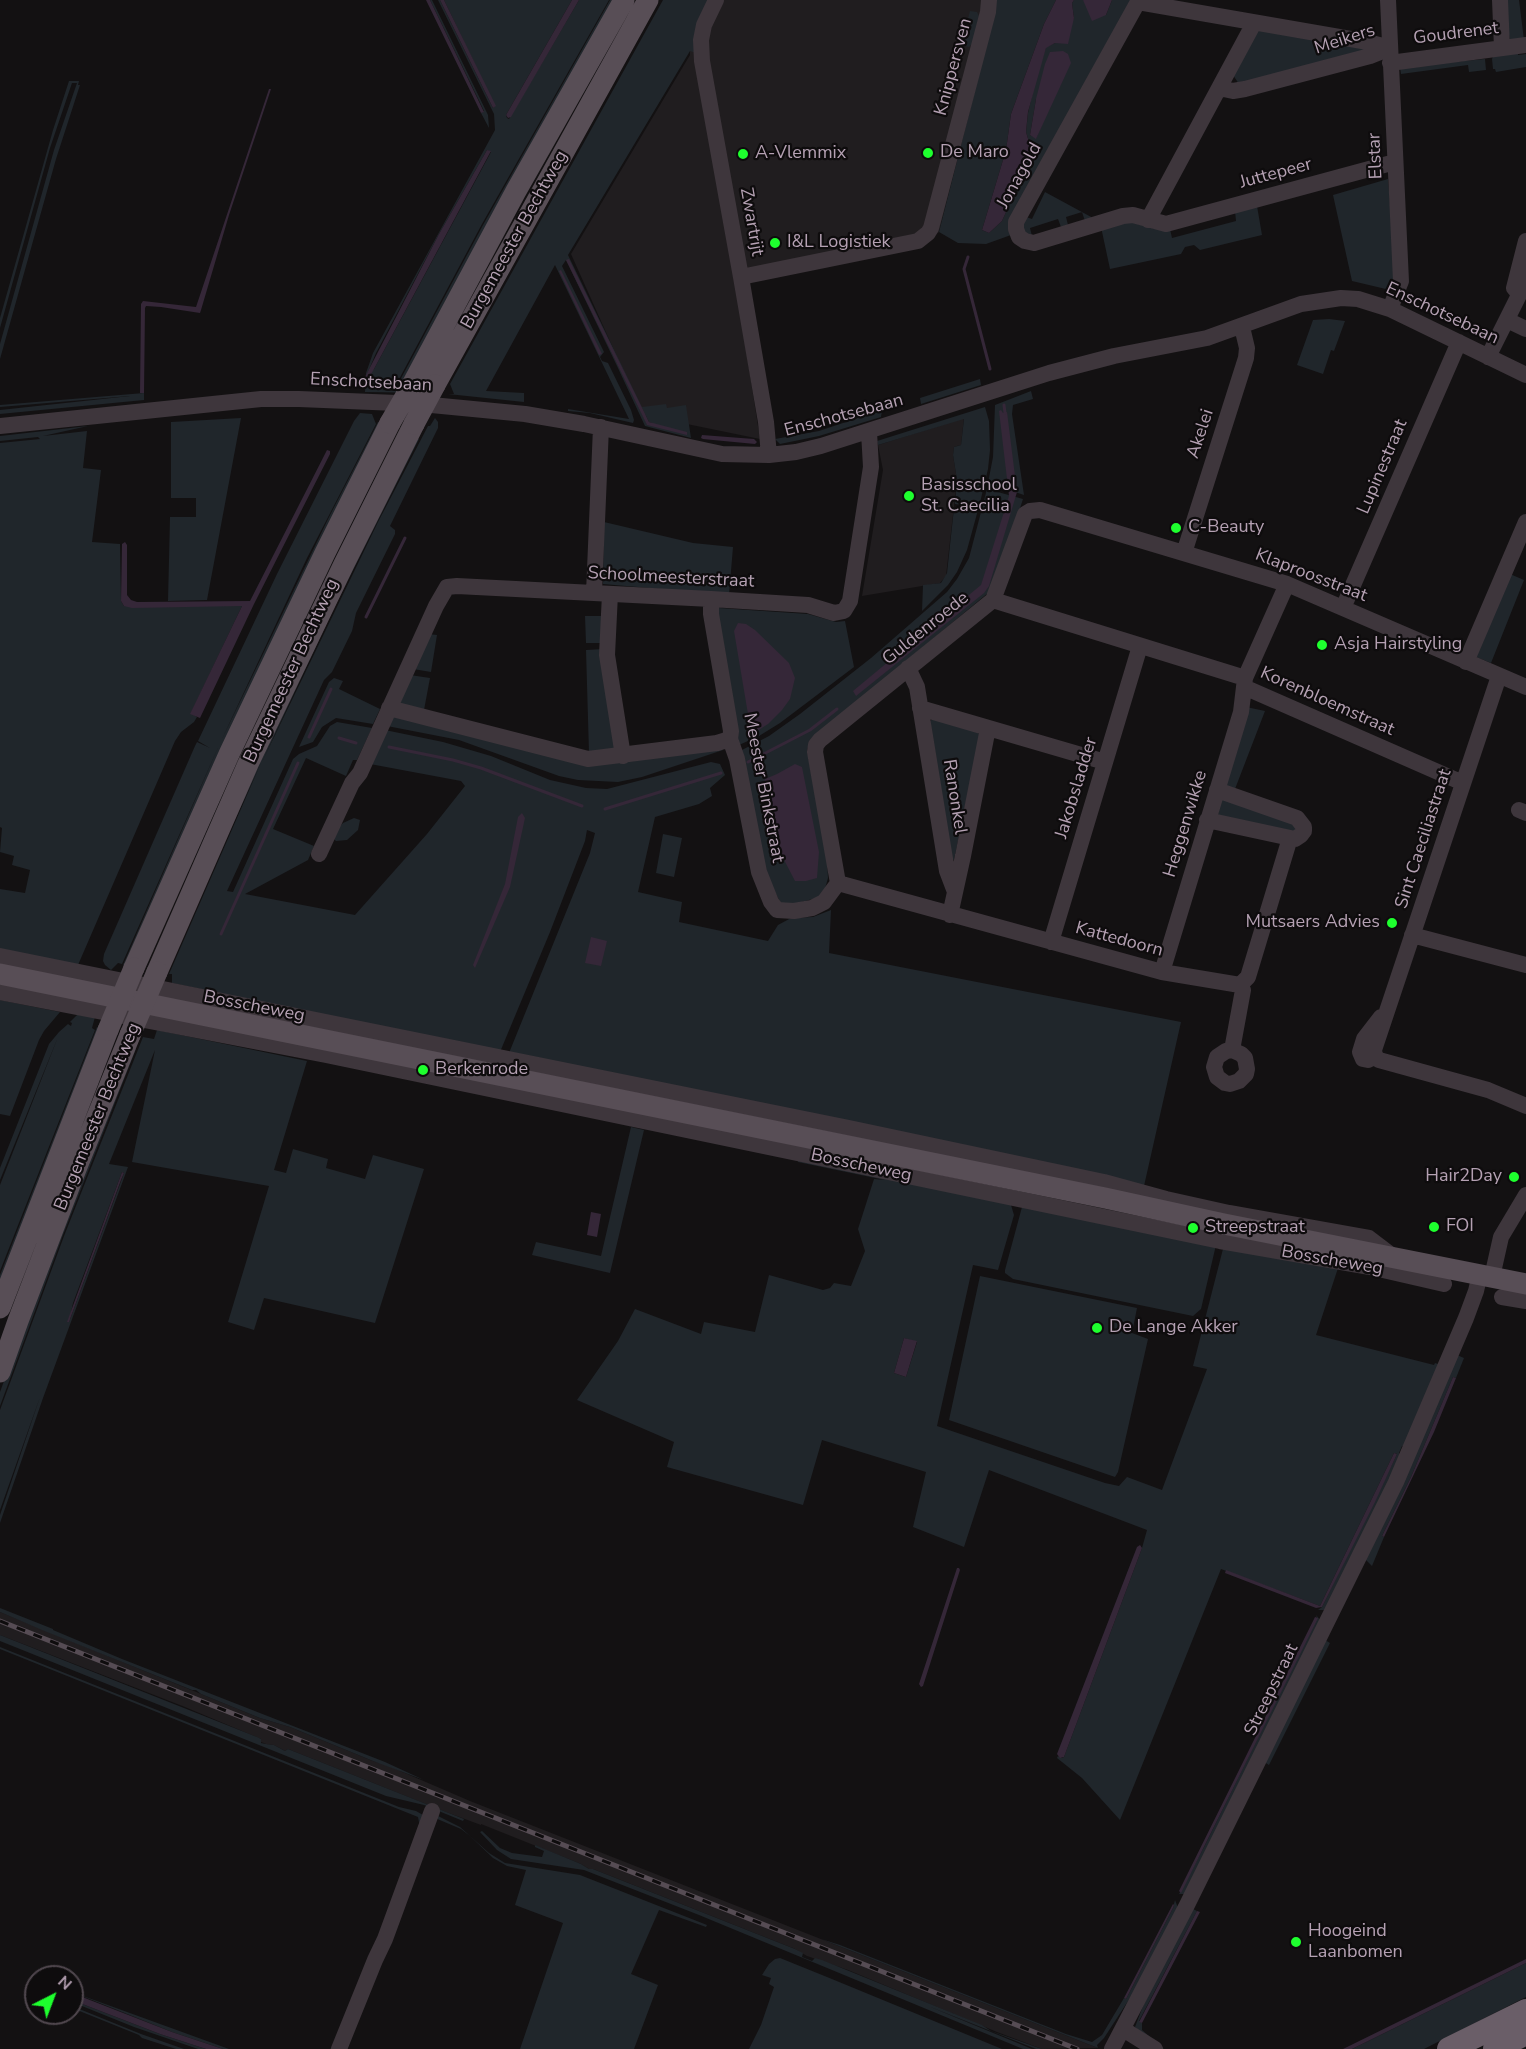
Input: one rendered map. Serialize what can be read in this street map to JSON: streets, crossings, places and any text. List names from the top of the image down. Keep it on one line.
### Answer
{"streets":{"main road":["Burgemeester Bechtweg","Bosscheweg"],"street":["Goudrenet","Meikers","Knippersven","Elstar","Juttepeer","Jonagold","Zwartrijt","Enschotsebaan","Akelei","Lupinestraat","Klaproosstraat","Schoolmeesterstraat","Guldenroede","Korenbloemstraat","Meester Binkstraat","Jakobsladder","Ranonkel","Heggenwikke","Sint Caeciliastraat","Kattedoorn","Streepstraat"]},"crossings":[["Goudrenet","Meikers"],["Goudrenet","Elstar"],["Meikers","Elstar"],["Meikers","Jonagold"],["Knippersven","Zwartrijt"],["Elstar","Juttepeer"],["Elstar","Enschotsebaan"],["Juttepeer","Jonagold"],["Zwartrijt","Enschotsebaan"],["Enschotsebaan","Akelei"],["Enschotsebaan","Lupinestraat"],["Enschotsebaan","Schoolmeesterstraat"],["Akelei","Klaproosstraat"],["Lupinestraat","Klaproosstraat"],["Klaproosstraat","Guldenroede"],["Klaproosstraat","Korenbloemstraat"],["Klaproosstraat","Sint Caeciliastraat"],["Schoolmeesterstraat","Meester Binkstraat"],["Guldenroede","Korenbloemstraat"],["Guldenroede","Meester Binkstraat"],["Guldenroede","Jakobsladder"],["Guldenroede","Ranonkel"],["Guldenroede","Heggenwikke"],["Guldenroede","Kattedoorn"],["Korenbloemstraat","Heggenwikke"],["Korenbloemstraat","Sint Caeciliastraat"],["Meester Binkstraat","Kattedoorn"],["Jakobsladder","Kattedoorn"],["Ranonkel","Kattedoorn"],["Heggenwikke","Kattedoorn"],["Bosscheweg","Streepstraat"]],"places":["De Maro","A-Vlemmix","I&L Logistiek","Basisschool St. Caecilia","C-Beauty","Asja Hairstyling","Mutsaers Advies","Berkenrode","Hair2Day","FOI","Streepstraat","De Lange Akker","Hoogeind Laanbomen"],"north":"top right"}
